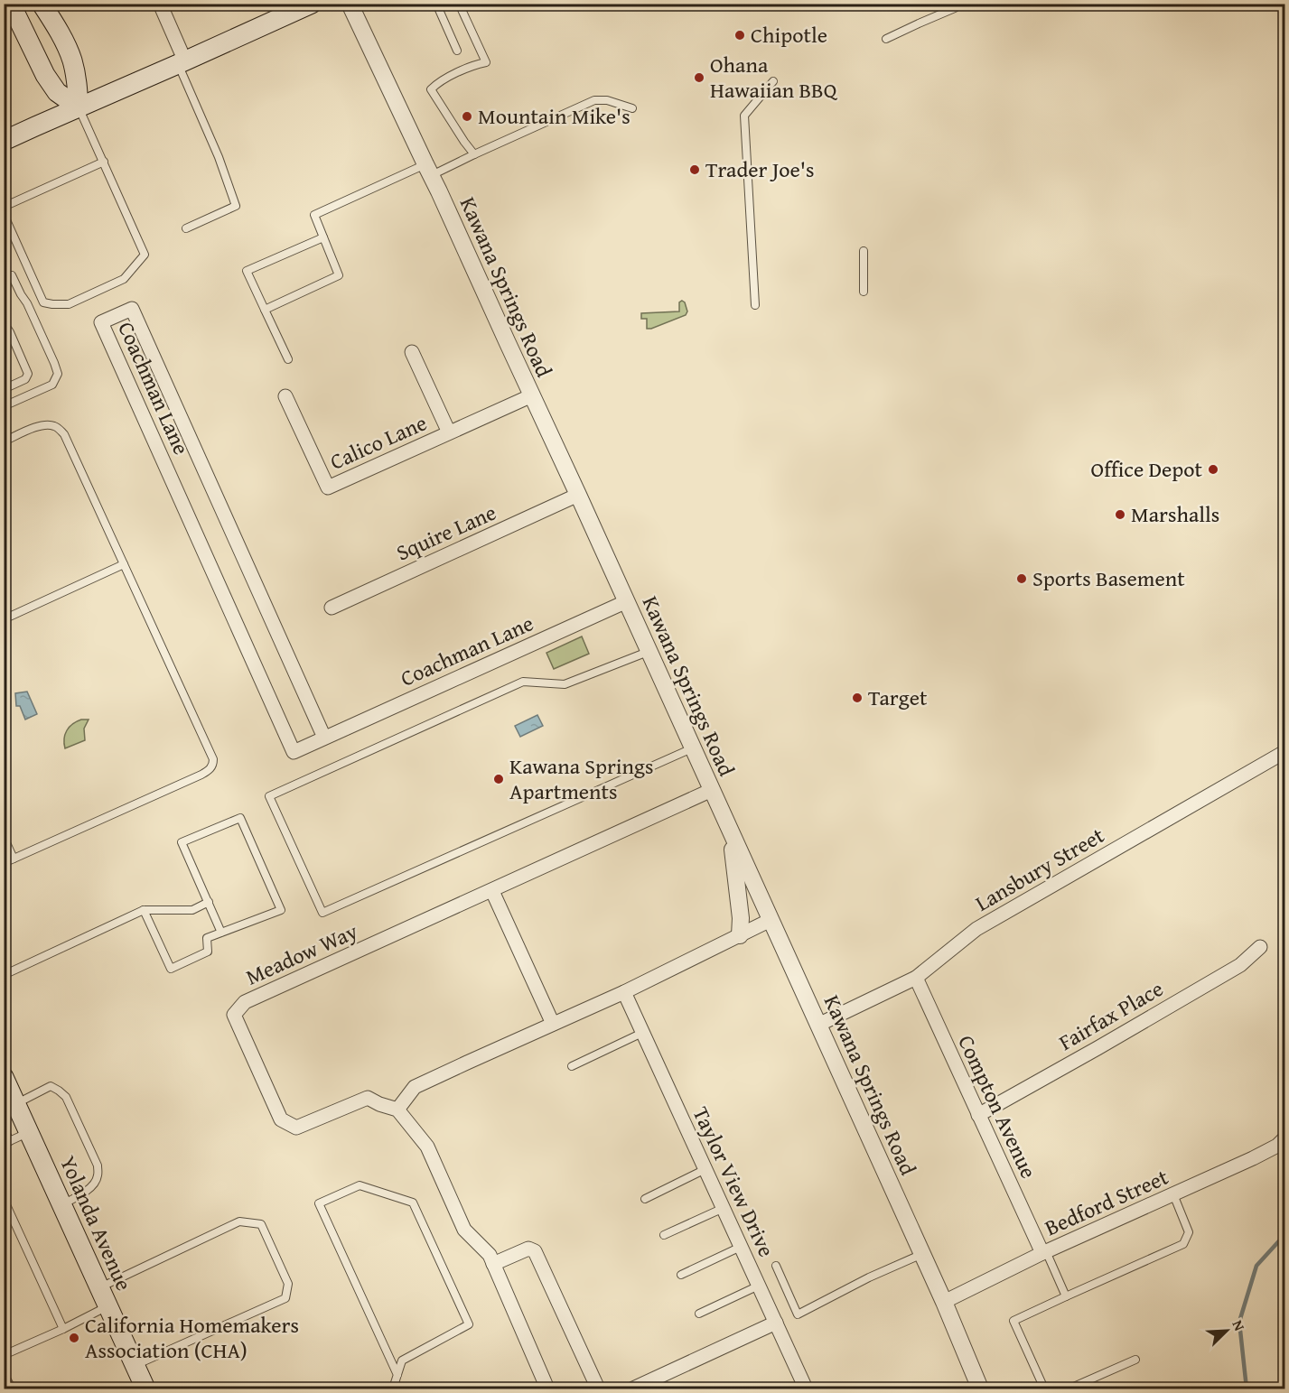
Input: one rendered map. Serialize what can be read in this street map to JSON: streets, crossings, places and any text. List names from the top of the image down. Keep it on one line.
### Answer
{"streets":{"main road":["Yolanda Avenue"],"street":["Kawana Springs Road","Coachman Lane","Calico Lane","Squire Lane","Lansbury Street","Meadow Way","Fairfax Place","Compton Avenue","Taylor View Drive","Bedford Street"]},"crossings":[["Kawana Springs Road","Coachman Lane"],["Kawana Springs Road","Calico Lane"],["Kawana Springs Road","Squire Lane"],["Kawana Springs Road","Lansbury Street"],["Kawana Springs Road","Meadow Way"],["Kawana Springs Road","Bedford Street"],["Lansbury Street","Compton Avenue"],["Fairfax Place","Compton Avenue"],["Compton Avenue","Bedford Street"]],"places":["Chipotle","Ohana Hawaiian BBQ","Mountain Mike's","Trader Joe's","Office Depot","Marshalls","Sports Basement","Target","Kawana Springs Apartments","California Homemakers Association (CHA)"],"north":"top right"}
